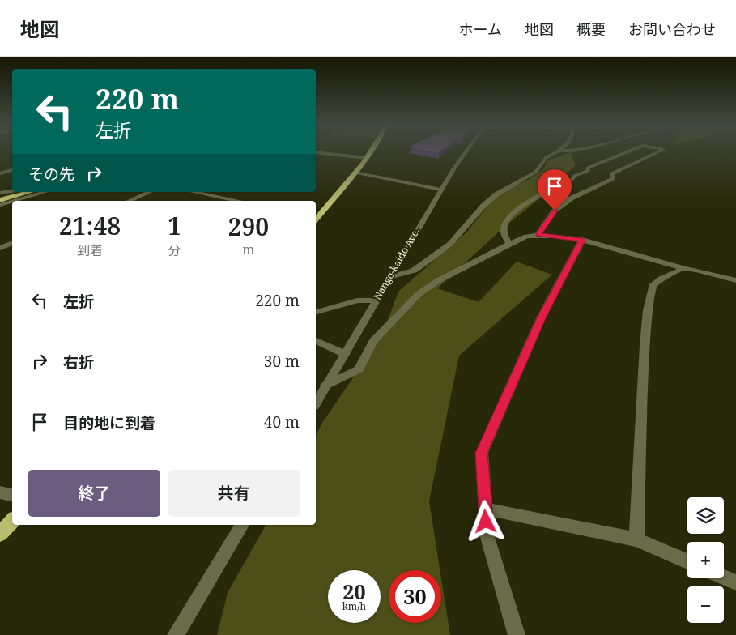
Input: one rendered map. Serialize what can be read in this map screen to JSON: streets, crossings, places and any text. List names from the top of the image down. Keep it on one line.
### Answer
{"streets":{"street":["Nango-kaido Ave."]},"page":{"header":"地図","nav":["ホーム","地図","概要","お問い合わせ"],"turn":["220 m","左折"],"then":"その先","eta":["21:48","到着","1","分","290","m"],"list":[{"name":"左折","value":"220 m"},{"name":"右折","value":"30 m"},{"name":"目的地に到着","value":"40 m"}],"buttons":["終了","共有"],"map_buttons":["+","−"],"speed":"20 km/h","limit":"30"}}
